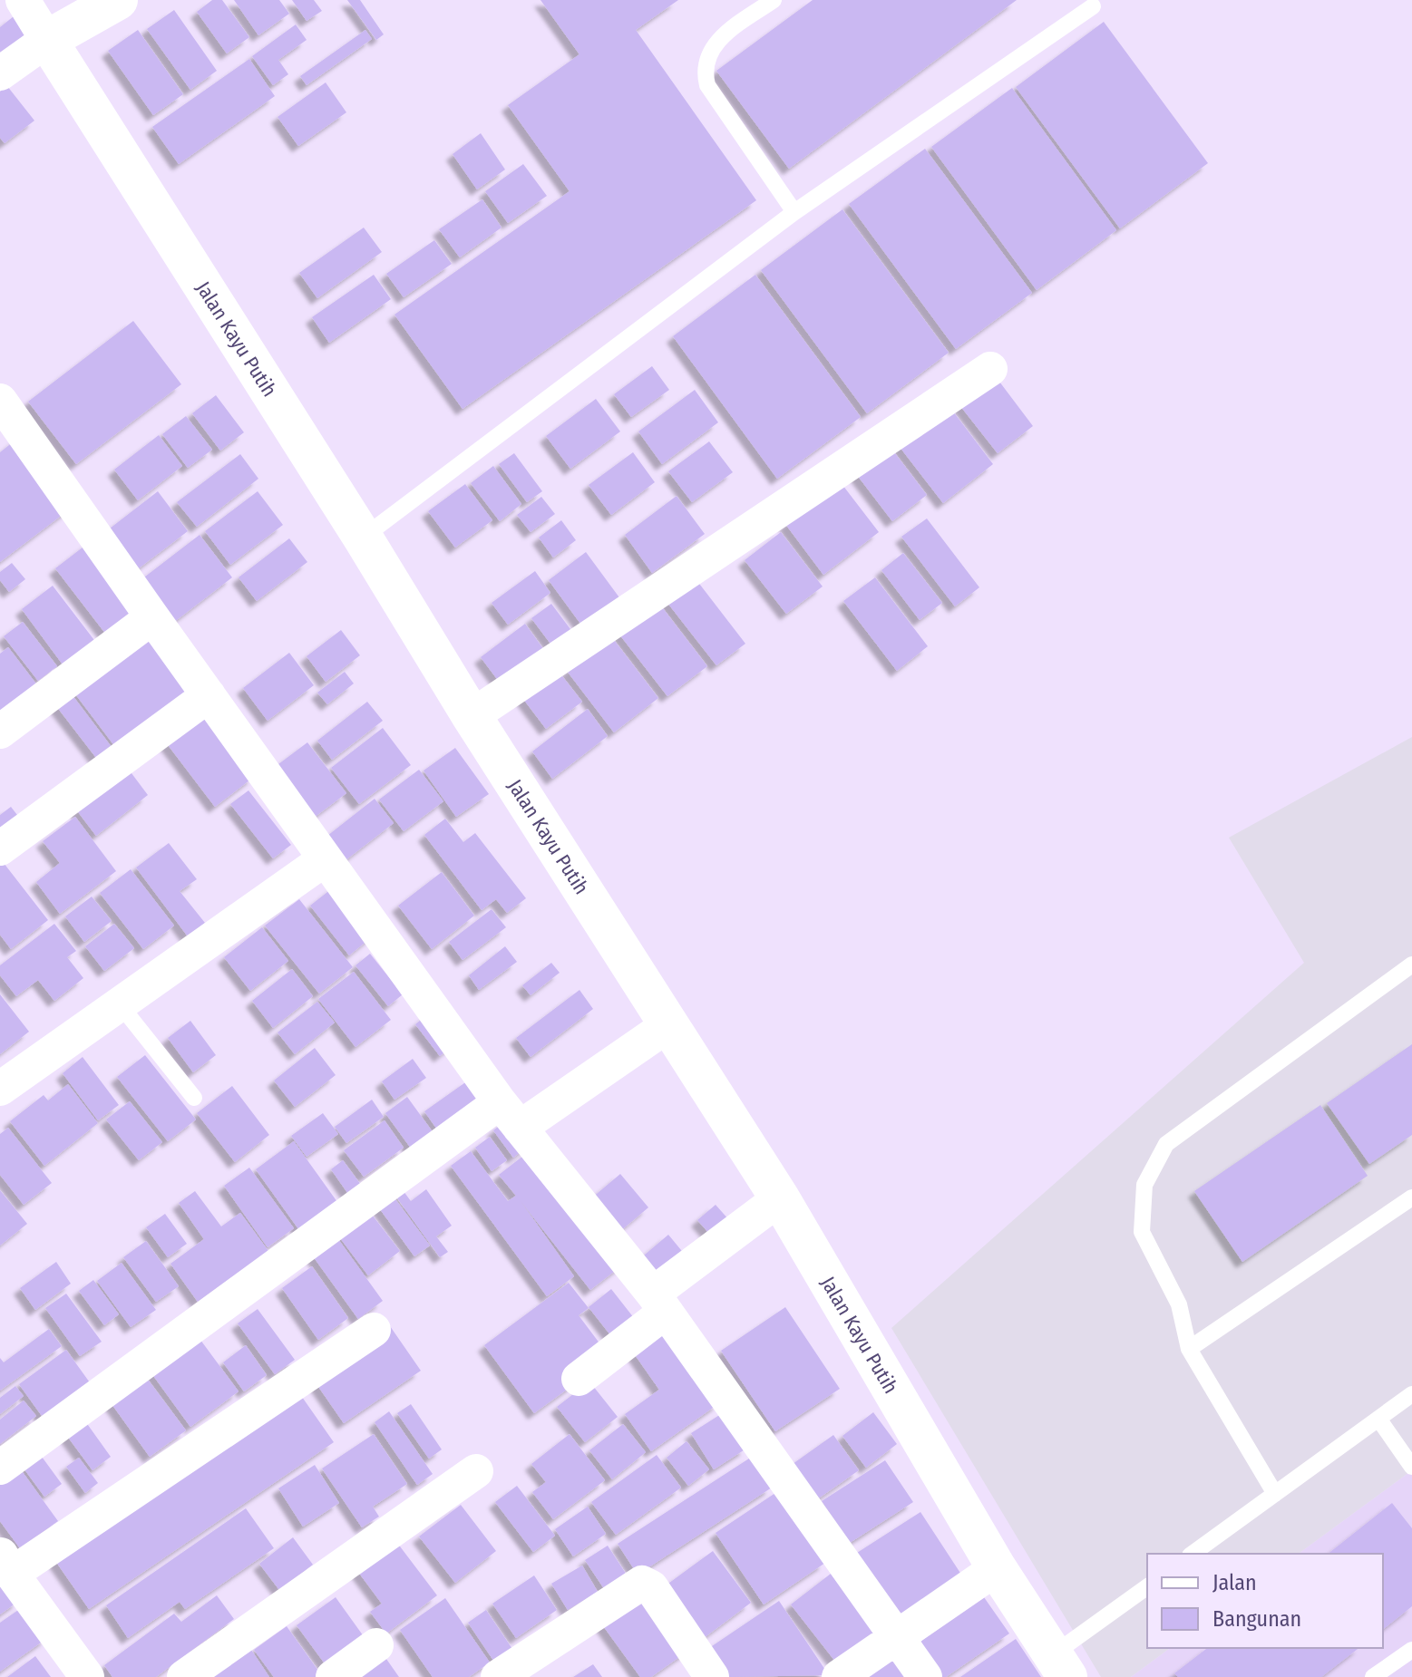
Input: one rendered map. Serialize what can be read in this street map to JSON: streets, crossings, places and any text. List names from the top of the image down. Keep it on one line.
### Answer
{"streets":{"street":["Jalan Kayu Putih"]},"legend":["Jalan","Bangunan"]}
